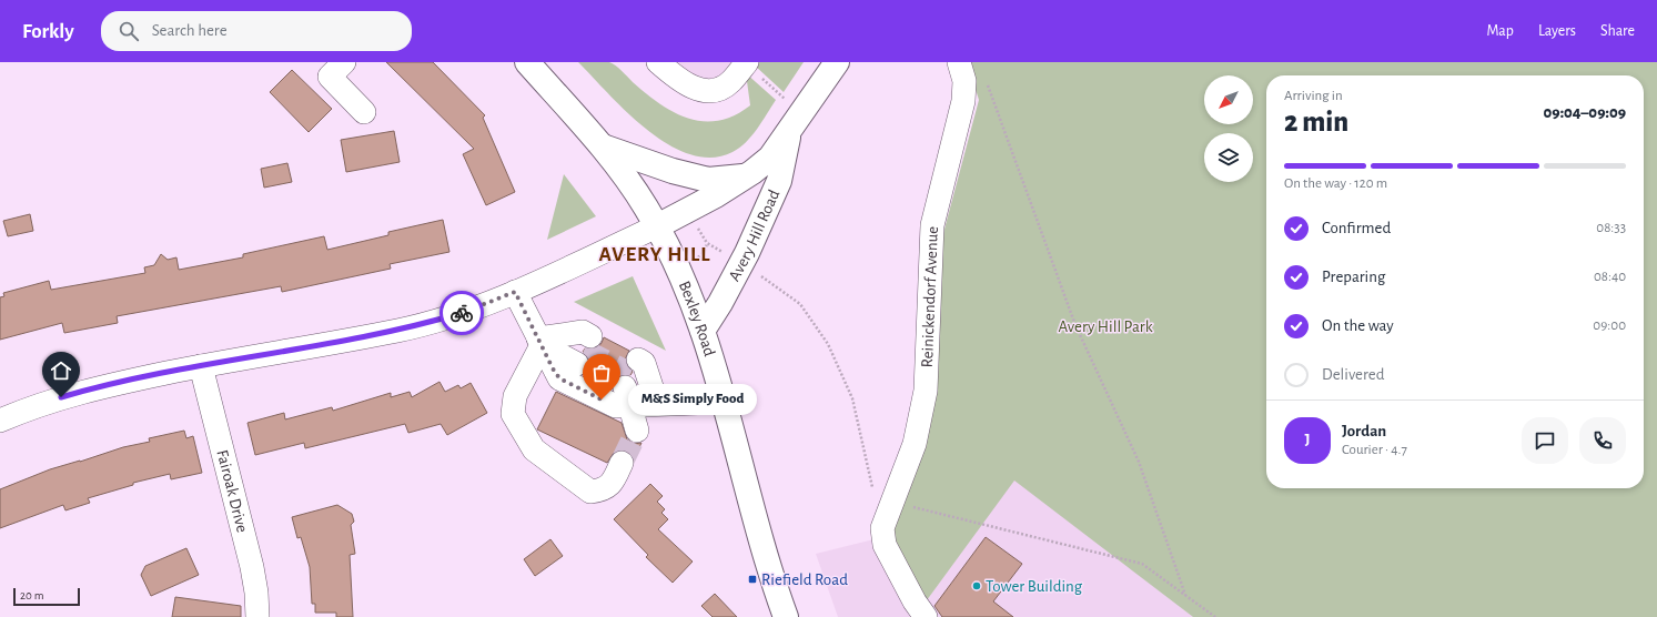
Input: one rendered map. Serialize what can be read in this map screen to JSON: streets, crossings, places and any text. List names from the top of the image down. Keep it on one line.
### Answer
{"streets":{"main road":["Avery Hill Road","Bexley Road"],"street":["Reinickendorf Avenue","Fairoak Drive"]},"crossings":[["Avery Hill Road","Bexley Road"]],"districts":["AVERY HILL"],"parks":["Avery Hill Park"],"places":{"other":["M&S Simply Food","Tower Building"],"transit":["Riefield Road"]},"scale_bar":"20 m","north":"bottom left","page":{"header":"Forkly","search":"Search here","nav":["Map","Layers","Share"],"heading":["2 min","Arriving in","09:04–09:09"],"panel":["Jordan","Courier · 4.7"],"bar":"On the way · 120 m","list":[["Confirmed","08:33"],["Preparing","08:40"],["On the way","09:00"],"Delivered"],"bubble":"M&S Simply Food","round":"J","scale":"20 m"}}
